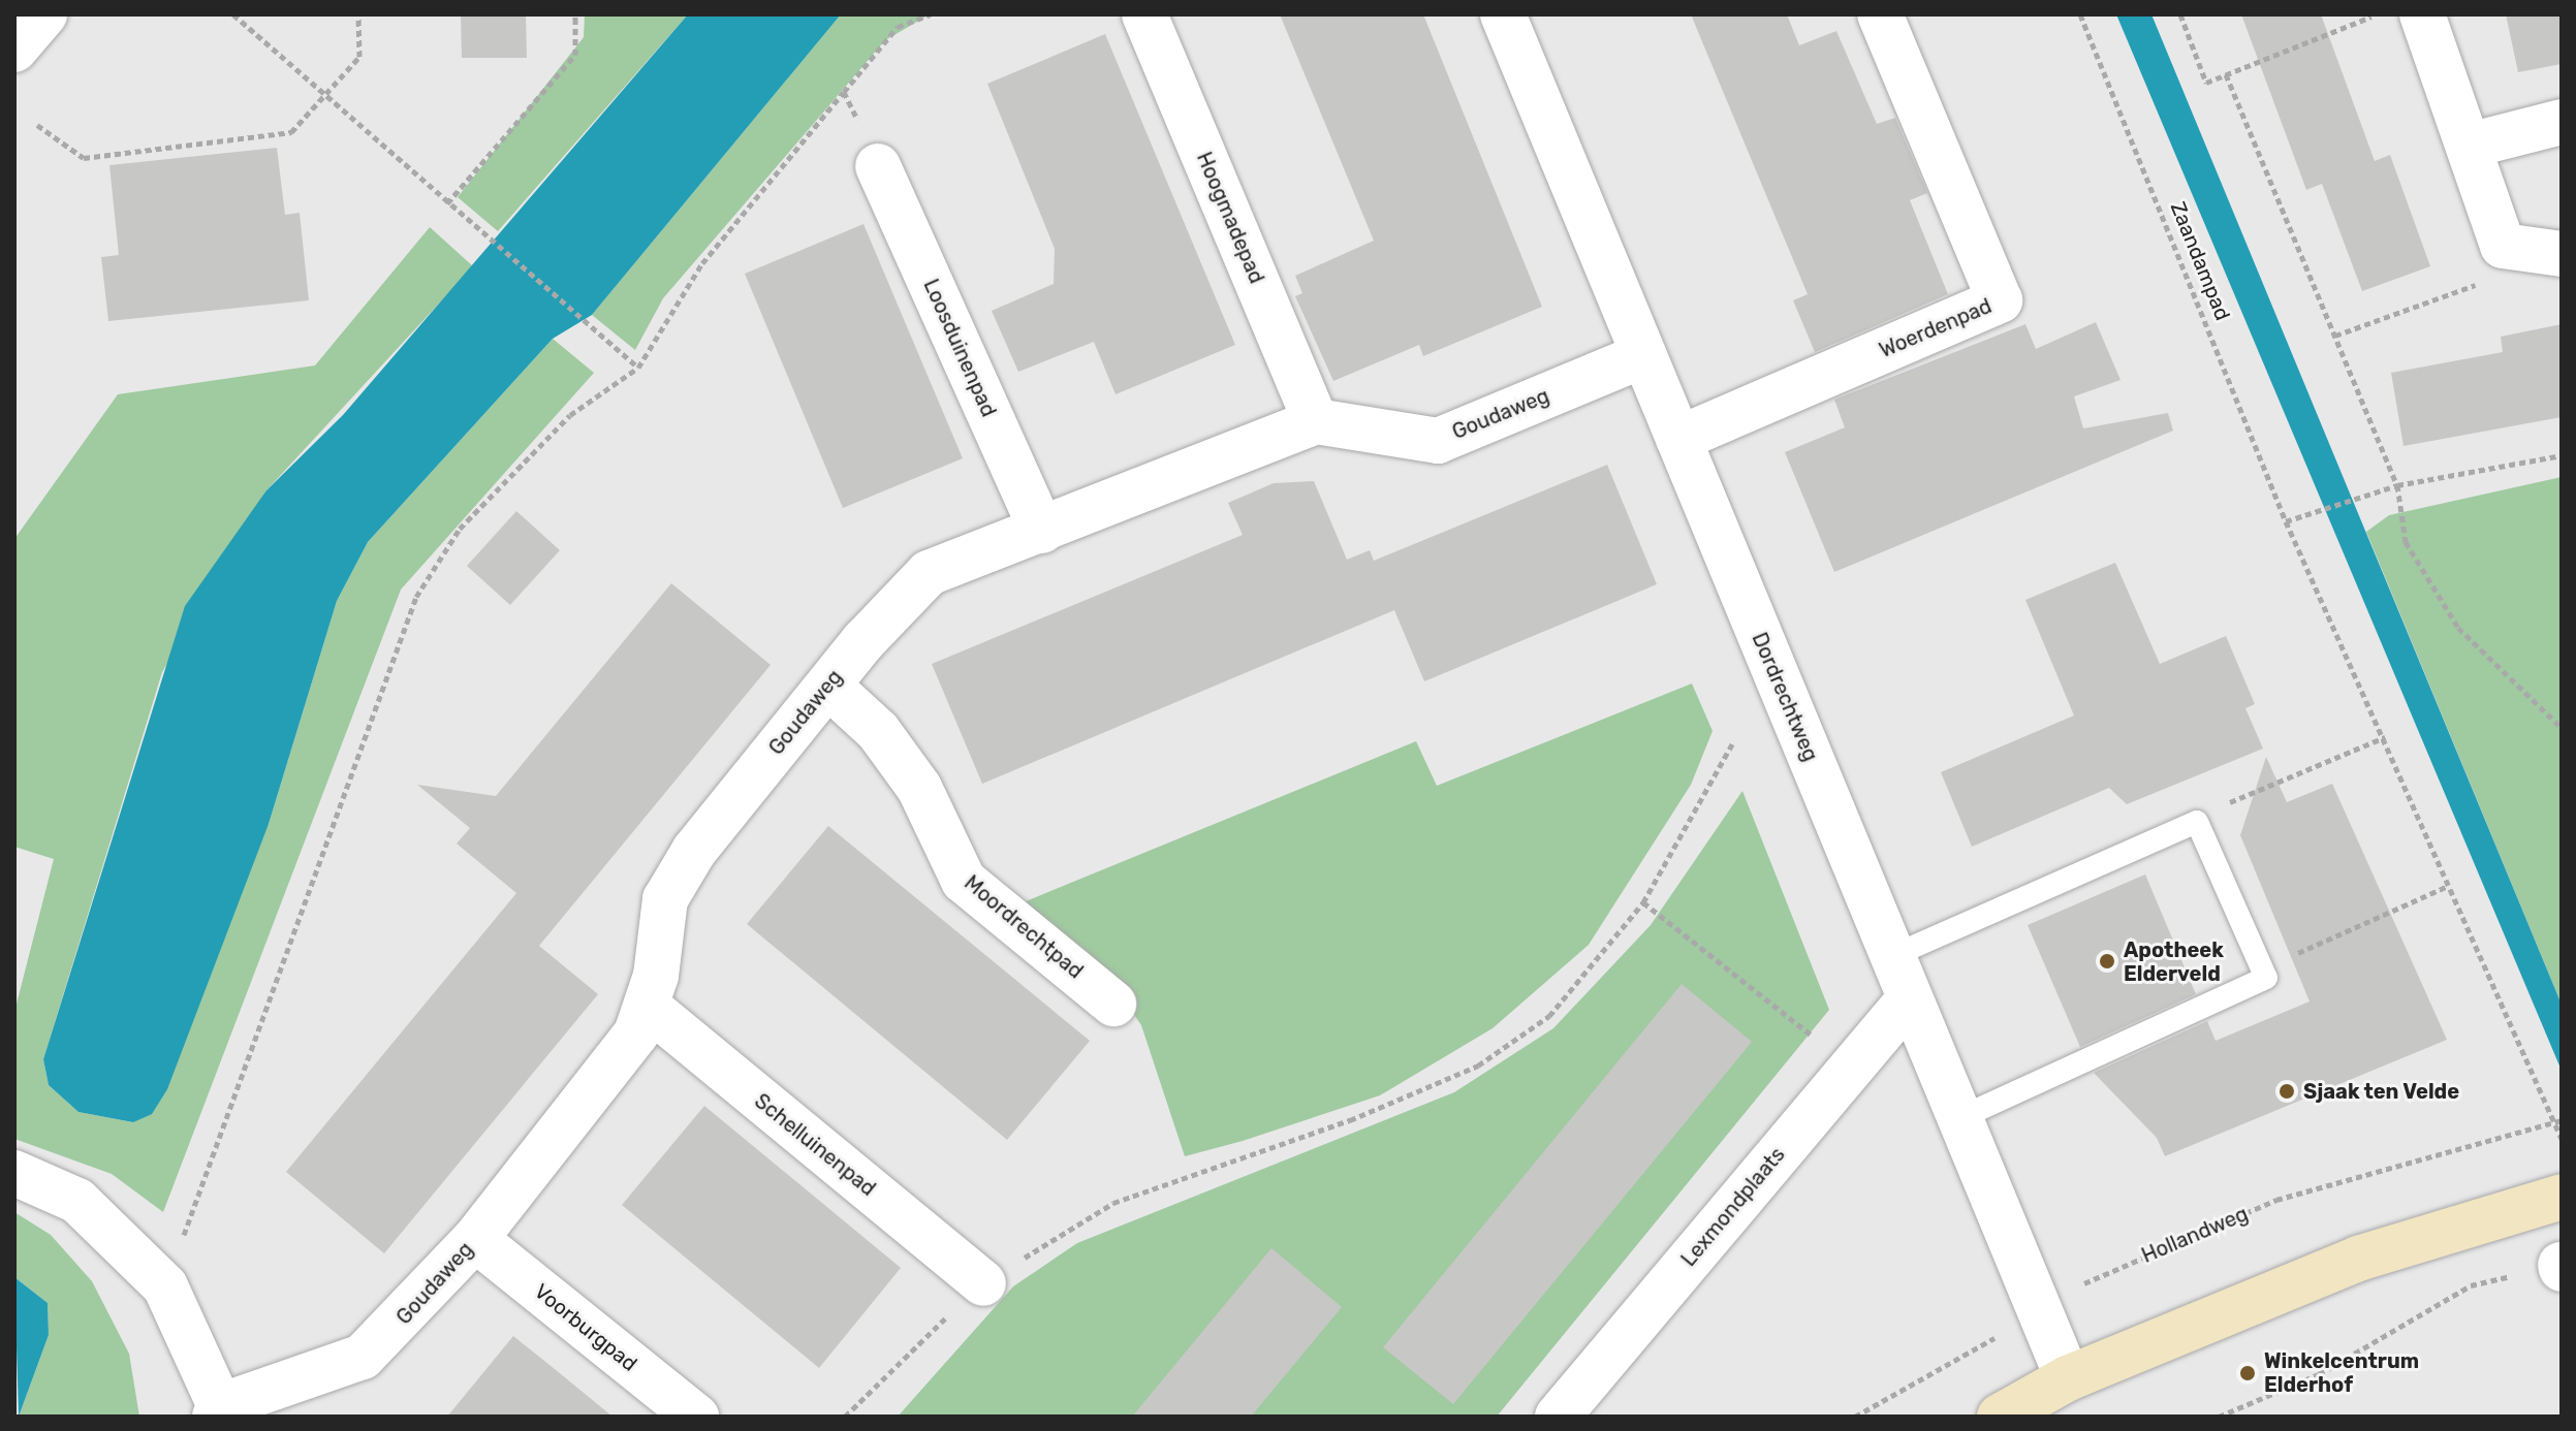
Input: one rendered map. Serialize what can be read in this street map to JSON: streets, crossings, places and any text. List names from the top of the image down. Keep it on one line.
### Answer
{"streets":{"street":["Hoogmadepad","Woerdenpad","Loosduinenpad","Goudaweg","Dordrechtweg","Moordrechtpad","Schelluinenpad","Lexmondplaats","Voorburgpad"],"path":["Zaandampad","Hollandweg"]},"crossings":[["Hoogmadepad","Goudaweg"],["Zaandampad","Hollandweg"],["Woerdenpad","Dordrechtweg"],["Loosduinenpad","Goudaweg"],["Goudaweg","Dordrechtweg"],["Goudaweg","Moordrechtpad"],["Goudaweg","Schelluinenpad"],["Goudaweg","Voorburgpad"],["Dordrechtweg","Lexmondplaats"],["Dordrechtweg","Hollandweg"]],"places":["Apotheek Elderveld","Sjaak ten Velde","Winkelcentrum Elderhof"]}
